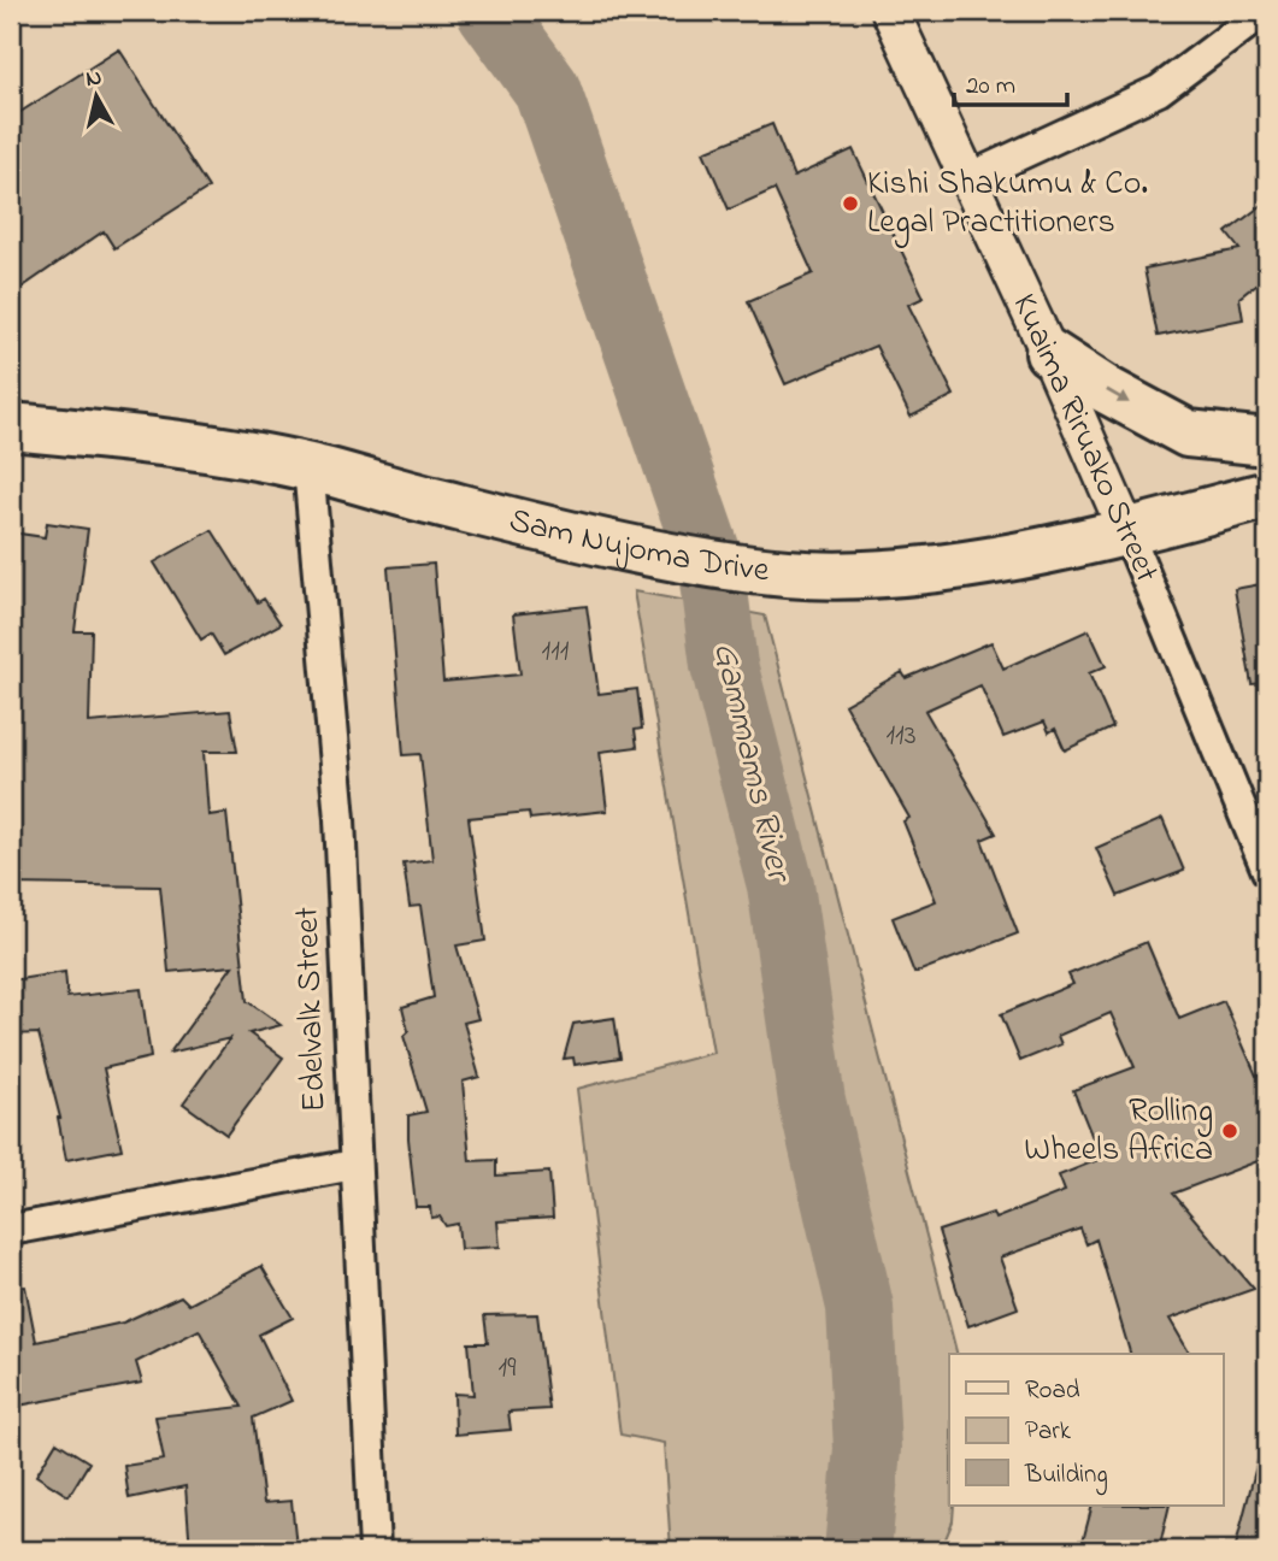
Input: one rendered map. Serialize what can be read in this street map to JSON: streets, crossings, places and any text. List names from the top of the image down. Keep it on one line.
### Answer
{"streets":{"highway":["Sam Nujoma Drive"],"street":["Kuaima Riruako Street","Edelvalk Street"]},"crossings":[["Kuaima Riruako Street","Sam Nujoma Drive"],["Sam Nujoma Drive","Edelvalk Street"]],"water":["Gammams River"],"places":["Kishi Shakumu & Co. Legal Practitioners","Rolling Wheels Africa"],"house_numbers":["111","113","19"],"legend":["Road","Park","Building"],"scale_bar":"20 m","north":"top"}
